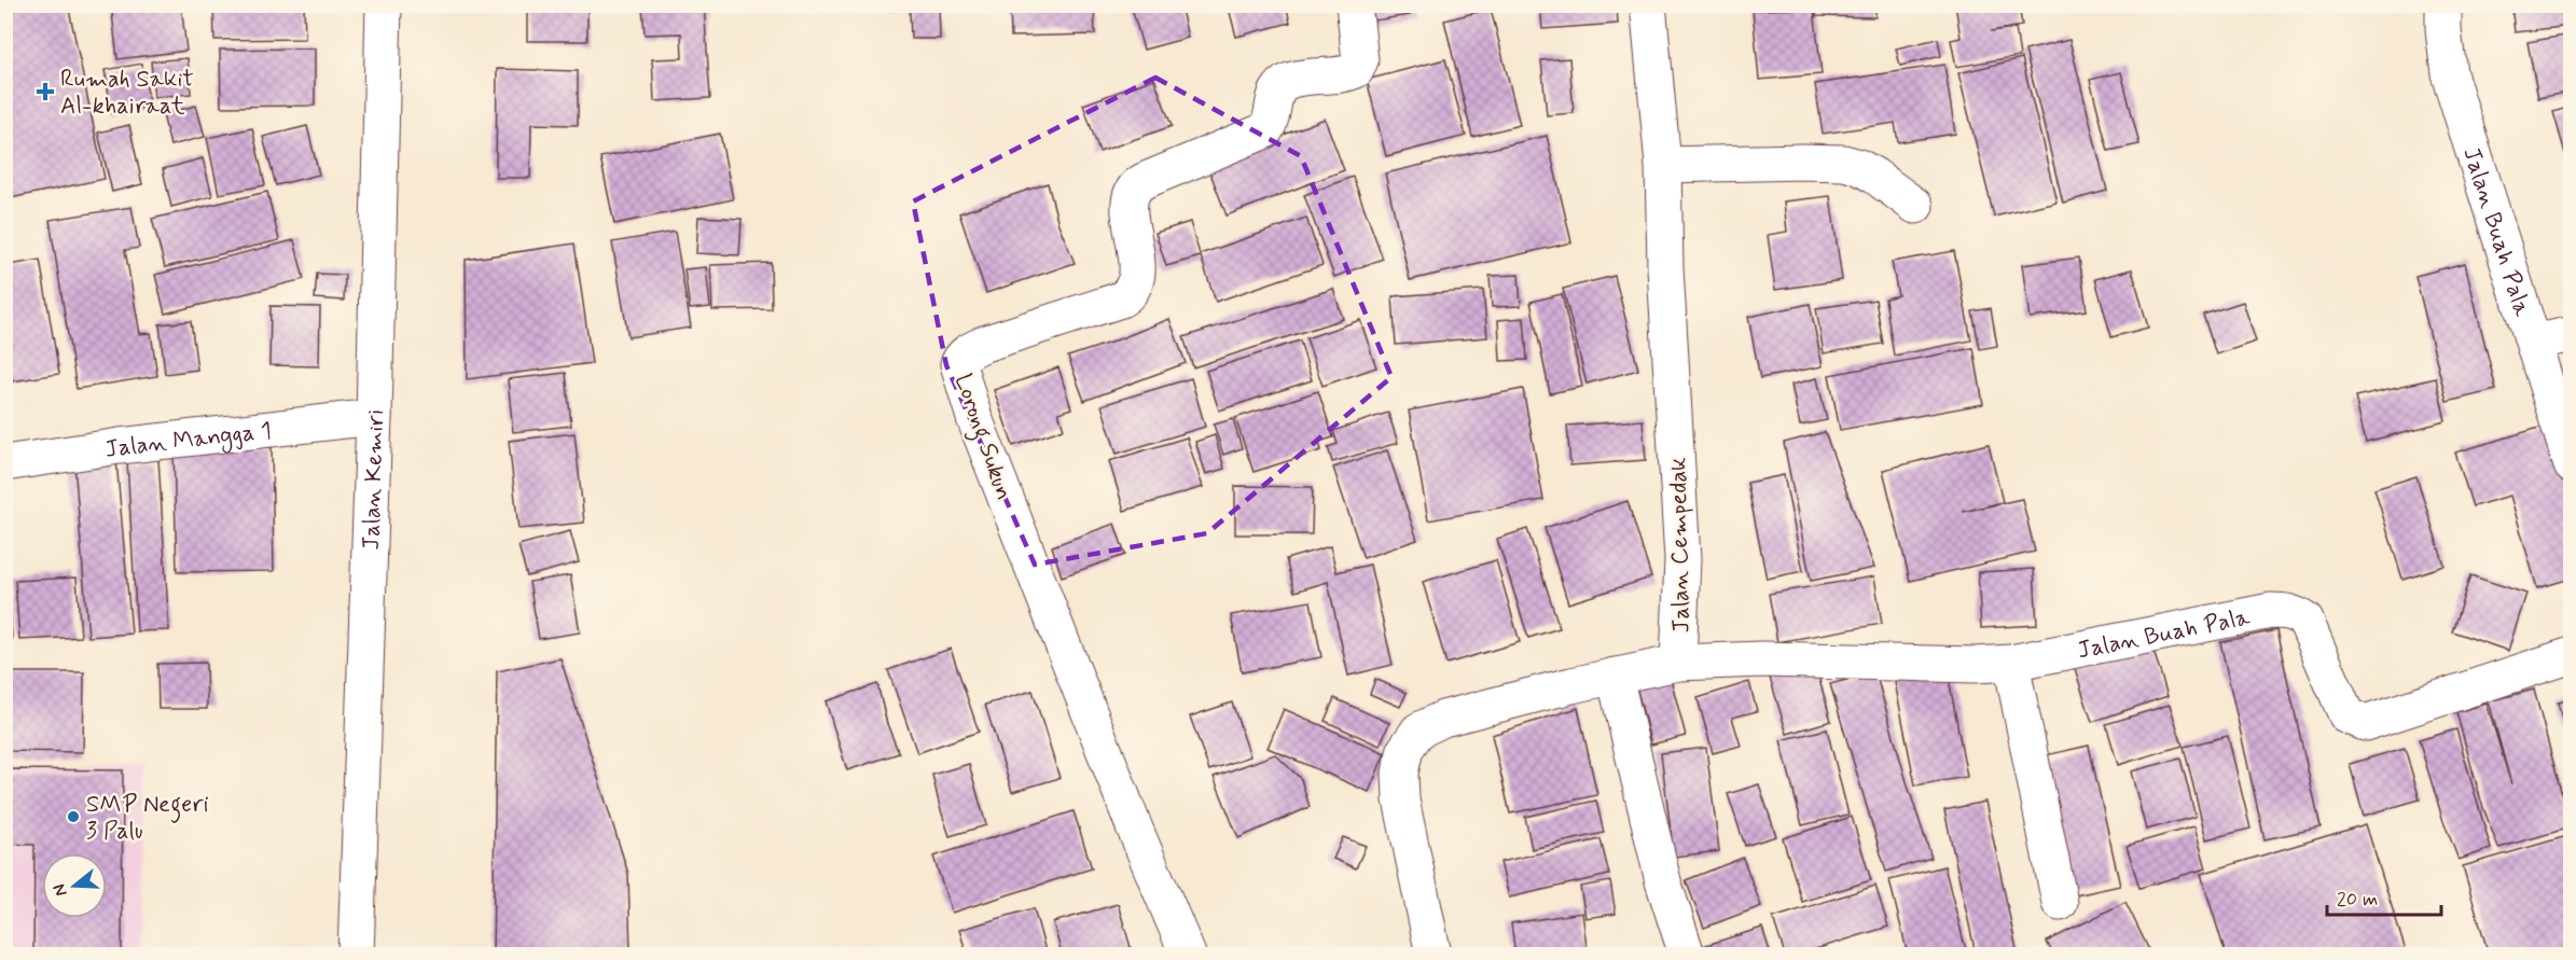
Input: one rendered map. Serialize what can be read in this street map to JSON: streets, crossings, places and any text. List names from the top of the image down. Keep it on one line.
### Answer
{"streets":{"street":["Jalan Buah Pala","Lorong Sukun","Jalan Mangga 1","Jalan Kemiri","Jalan Cempedak"]},"crossings":[["Jalan Buah Pala","Jalan Cempedak"],["Jalan Mangga 1","Jalan Kemiri"]],"places":{"health":["Rumah Sakit Al-khairaat"],"other":["SMP Negeri 3 Palu"]},"scale_bar":"20 m","north":"left"}
